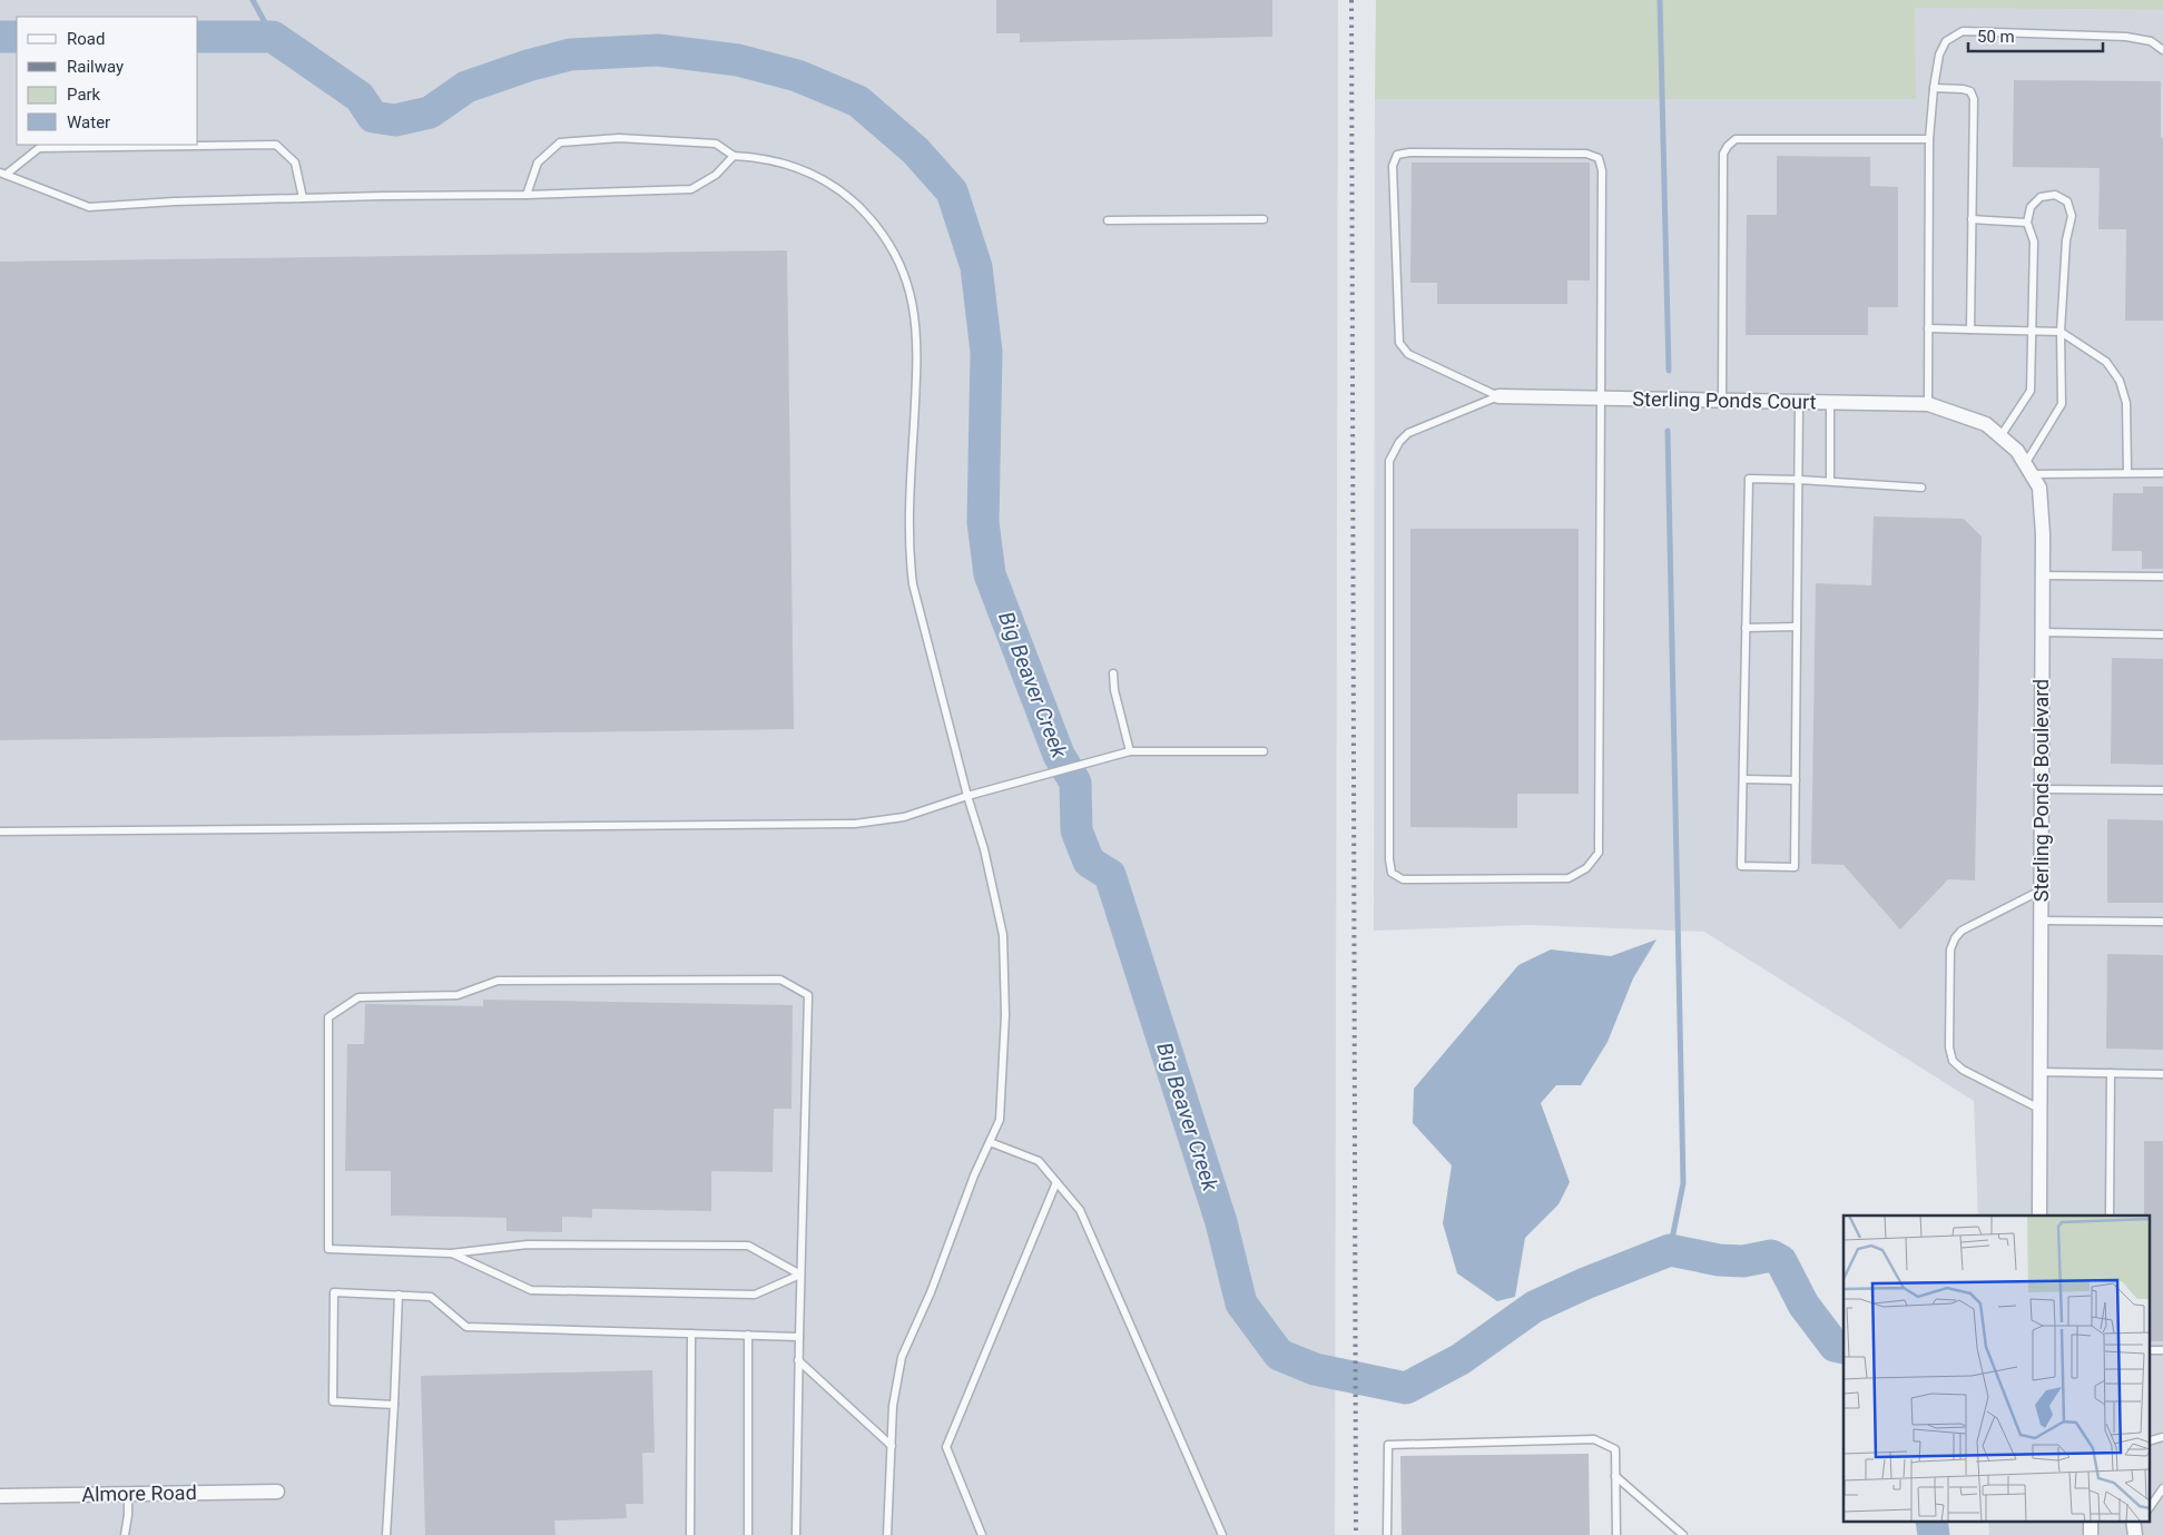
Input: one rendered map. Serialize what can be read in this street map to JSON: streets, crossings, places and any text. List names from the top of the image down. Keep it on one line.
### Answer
{"streets":{"street":["Sterling Ponds Court","Sterling Ponds Boulevard","Almore Road"]},"crossings":[["Sterling Ponds Court","Sterling Ponds Boulevard"]],"water":["Big Beaver Creek"],"legend":["Road","Railway","Park","Water"],"scale_bar":"50 m"}
